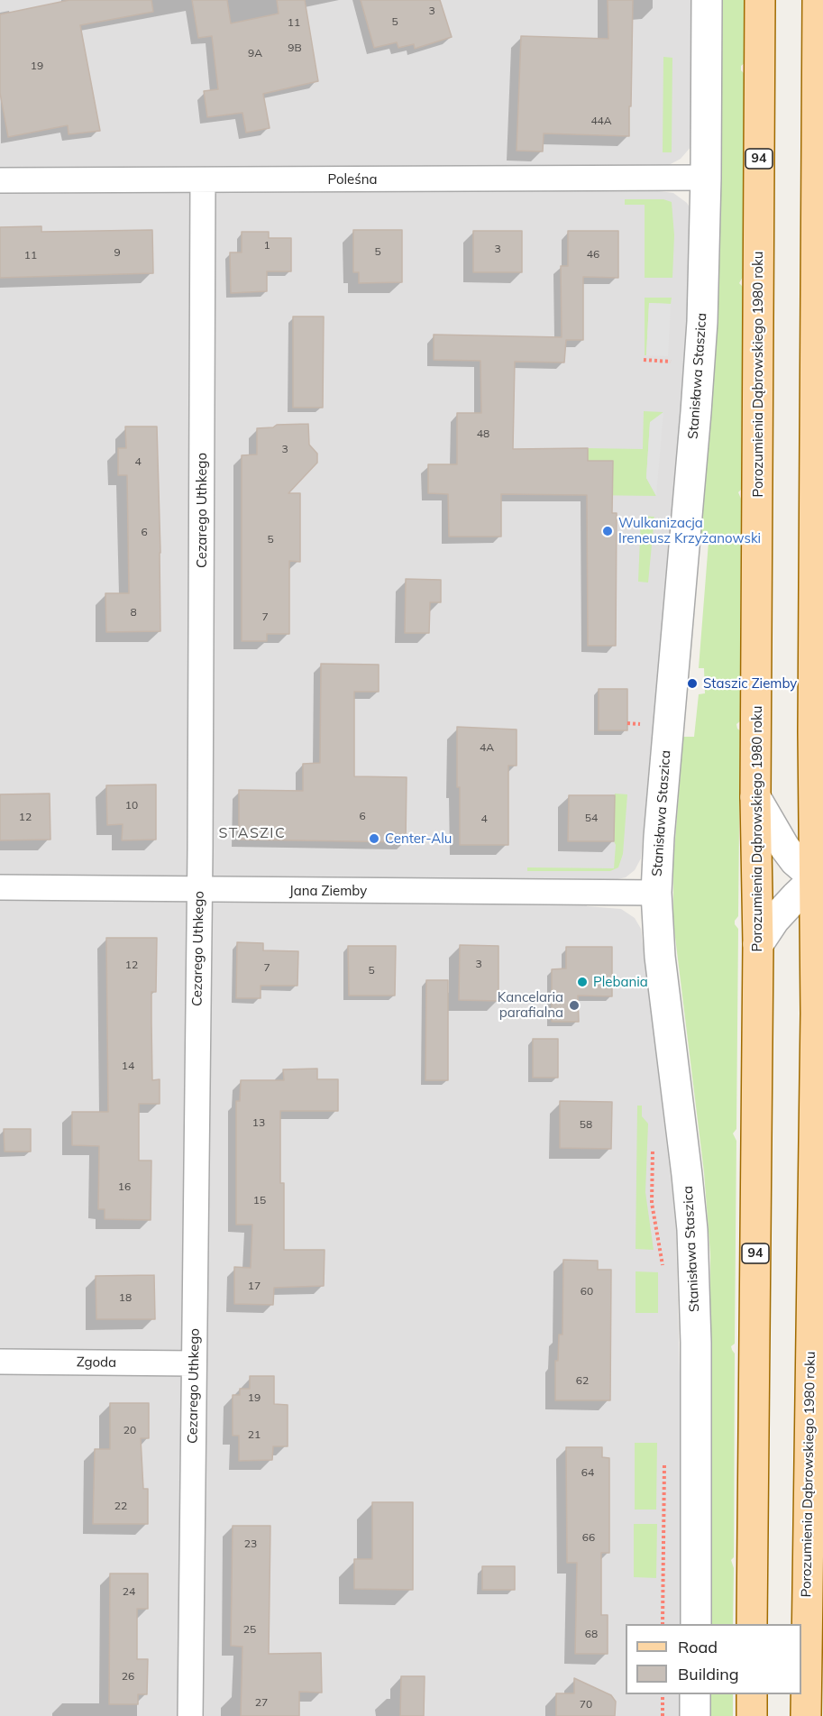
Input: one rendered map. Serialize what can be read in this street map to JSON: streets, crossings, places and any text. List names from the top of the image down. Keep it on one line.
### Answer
{"streets":{"main road":["94","Porozumienia Dąbrowskiego 1980 roku"],"street":["Poleśna","Stanisława Staszica","Cezarego Uthkego","Jana Ziemby","Zgoda"]},"crossings":[["Poleśna","Stanisława Staszica"],["Poleśna","Cezarego Uthkego"],["Stanisława Staszica","Jana Ziemby"],["Cezarego Uthkego","Jana Ziemby"],["Cezarego Uthkego","Zgoda"]],"districts":["STASZIC"],"places":["Wulkanizacja Ireneusz Krzyżanowski","Staszic Ziemby","Center-Alu","Plebania","Kancelaria parafialna"],"house_numbers":["3","5","11","9B","9A","19","44A","1","3","5","9","46","11","48","3","4","6","5","8","7","4A","10","6","12","54","4","3","12","7","5","14","13","58","16","15","17","60","18","62","19","20","21","64","22","66","23","24","25","68","26","27","70"],"legend":["Road","Building"]}
